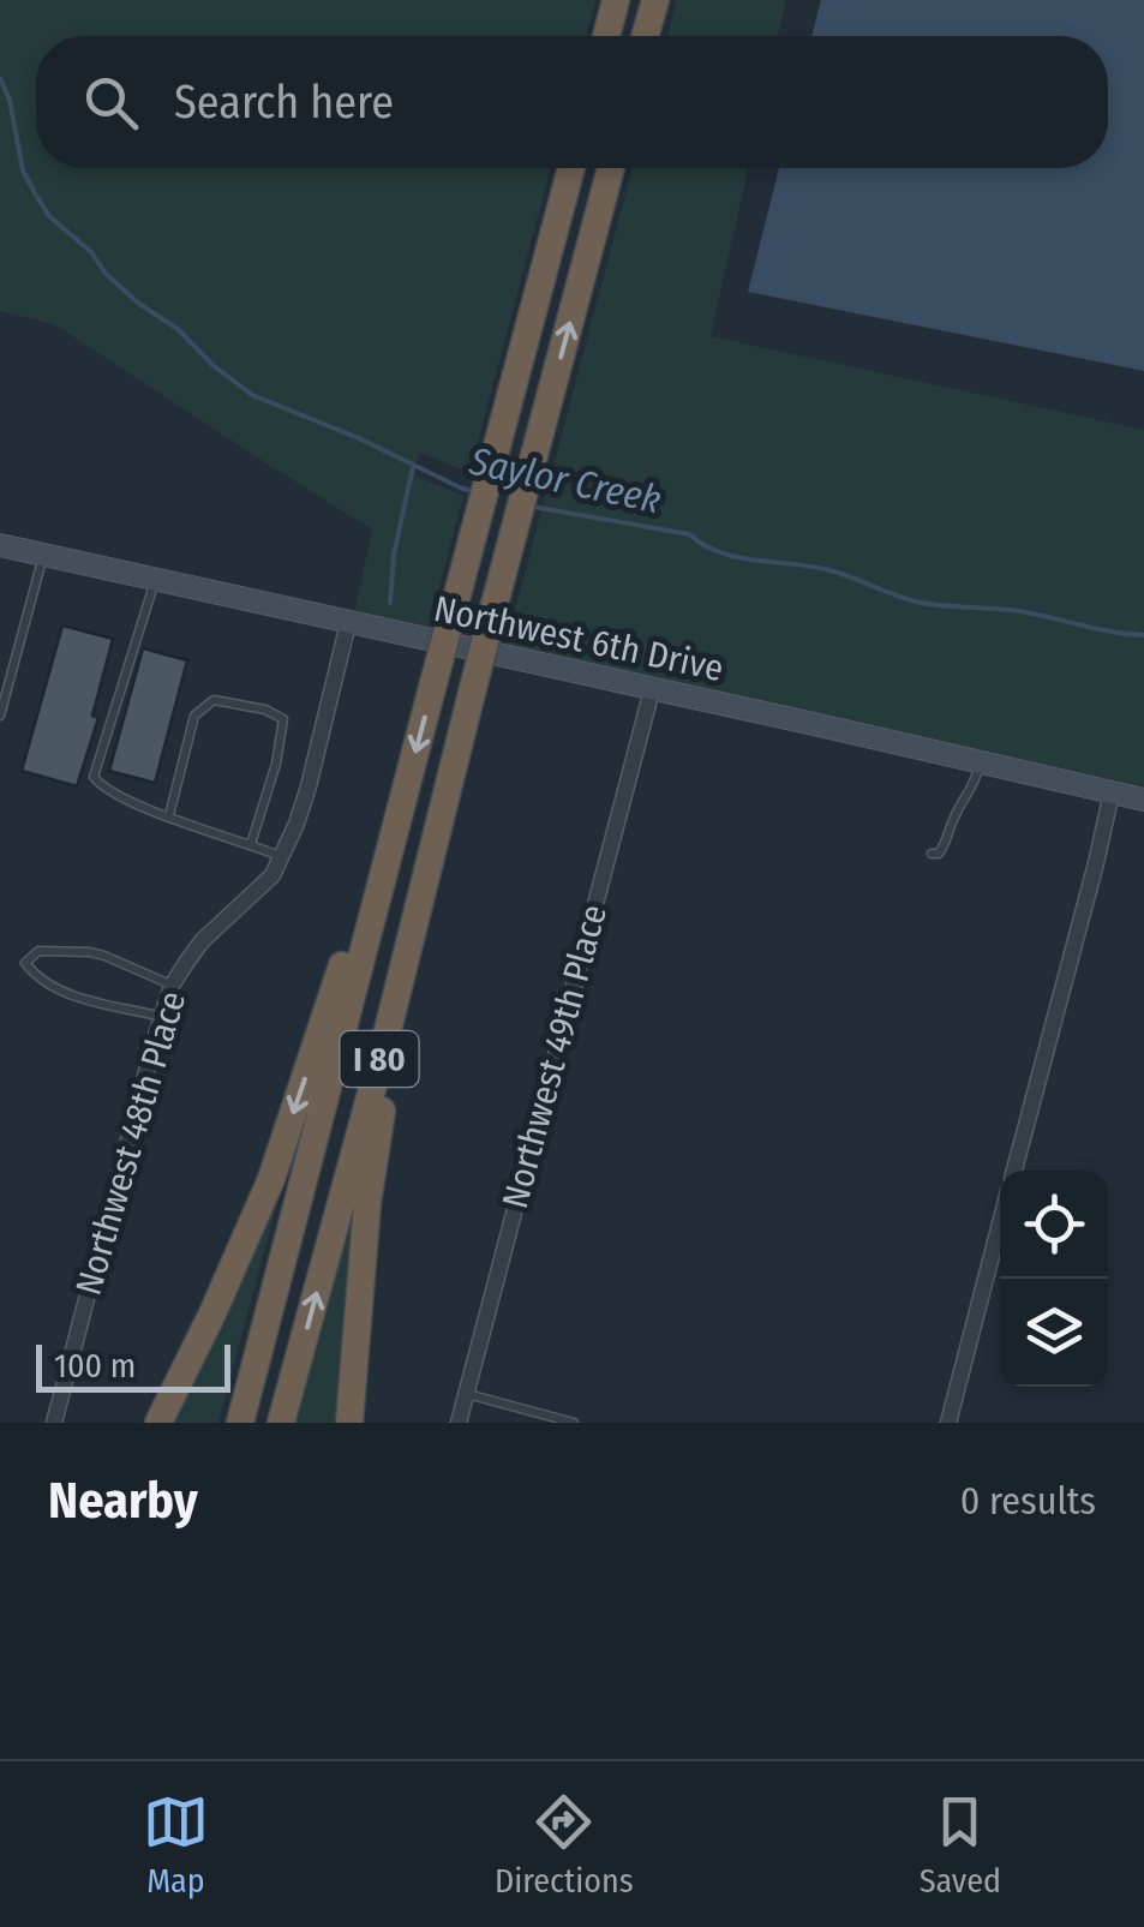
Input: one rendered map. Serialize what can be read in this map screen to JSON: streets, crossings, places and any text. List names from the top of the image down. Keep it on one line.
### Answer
{"streets":{"highway":["I 80"],"main road":["Northwest 6th Drive"],"street":["Northwest 49th Place","Northwest 48th Place"]},"crossings":[["Northwest 6th Drive","Northwest 49th Place"],["Northwest 6th Drive","Northwest 48th Place"]],"water":["Saylor Creek"],"scale_bar":"100 m","page":{"search":"Search here","scale":"100 m","heading":["Nearby","0 results"],"nav":["Map","Directions","Saved"]}}
